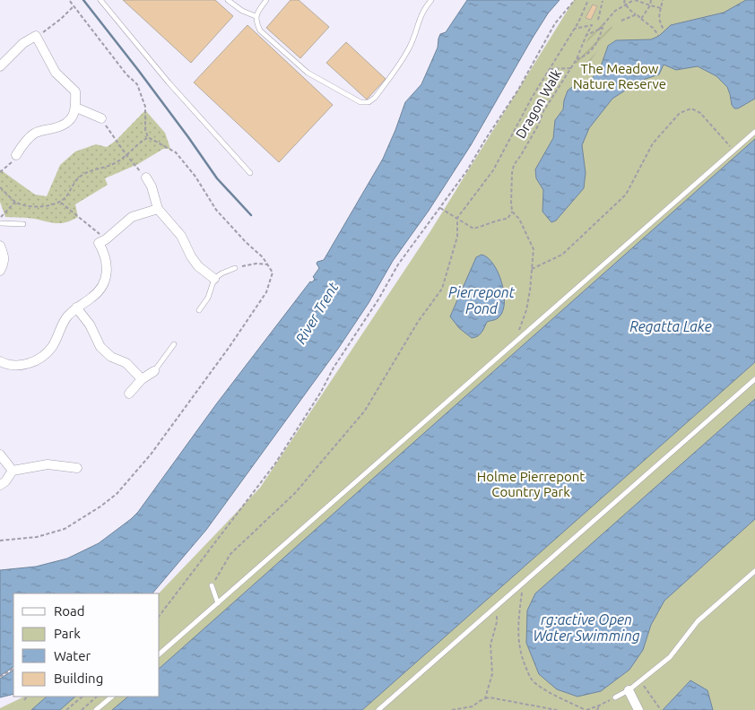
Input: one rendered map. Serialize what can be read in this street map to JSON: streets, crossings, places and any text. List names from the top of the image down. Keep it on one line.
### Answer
{"streets":{"path":["Dragon Walk"]},"water":["Pierrepont Pond","River Trent","Regatta Lake","rg:active Open Water Swimming"],"parks":["The Meadow Nature Reserve","Holme Pierrepont Country Park"],"legend":["Road","Park","Water","Building"]}
